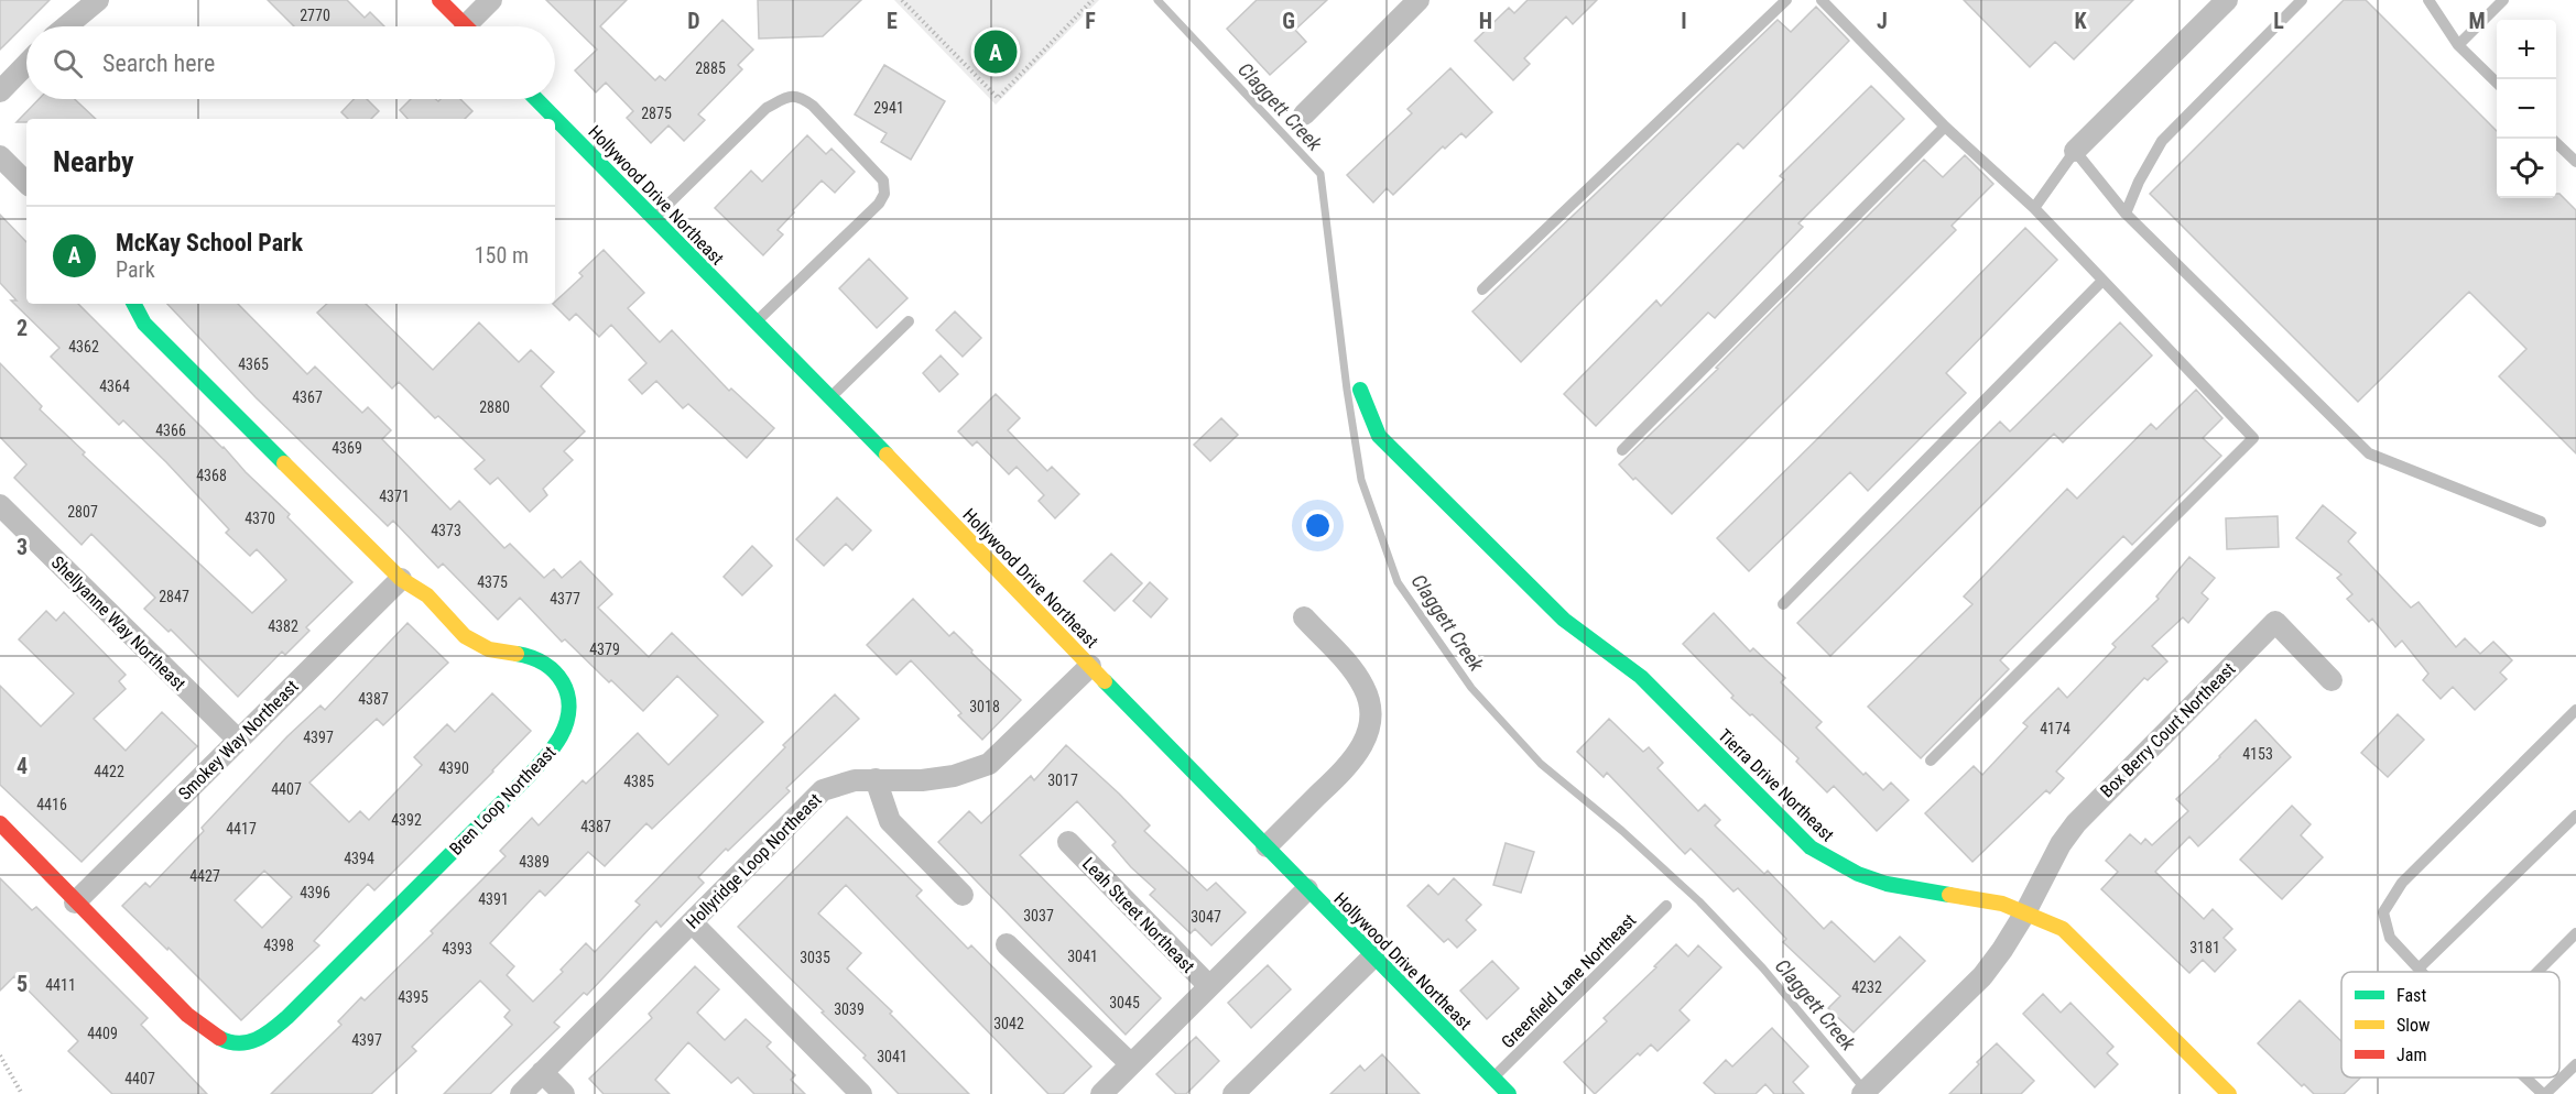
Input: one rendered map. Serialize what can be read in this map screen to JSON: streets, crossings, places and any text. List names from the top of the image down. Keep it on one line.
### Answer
{"streets":{"street":["Hollywood Drive Northeast","Shellyanne Way Northeast","Box Berry Court Northeast","Smokey Way Northeast","Tierra Drive Northeast","Bren Loop Northeast","Hollyridge Loop Northeast","Leah Street Northeast"],"lane":["Greenfield Lane Northeast"]},"crossings":[["Hollywood Drive Northeast","Hollyridge Loop Northeast"],["Hollywood Drive Northeast","Greenfield Lane Northeast"],["Shellyanne Way Northeast","Smokey Way Northeast"],["Box Berry Court Northeast","Tierra Drive Northeast"],["Smokey Way Northeast","Bren Loop Northeast"]],"water":["Claggett Creek"],"house_numbers":["2770","2885","2941","2875","4362","4365","4364","4367","2880","4366","4369","4368","4371","2807","4370","4373","4375","2847","4377","4382","4379","4387","3018","4174","4397","4153","4390","4422","3017","4385","4407","4416","4392","4387","4417","4394","4389","4427","4396","4391","3037","3047","4398","3181","4393","3041","3035","4411","4232","4395","3045","3039","3042","4409","4397","3041","4407"],"legend":["Fast","Slow","Jam"],"page":{"map_buttons":["+","−"],"search":"Search here","pins":"A","heading":"Nearby","list":[{"mark":"A","name":"McKay School Park","note":"Park","value":"150 m"}]},"grid":{"columns":["D","E","F","G","H","I","J","K","L","M"],"rows":["2","3","4","5"]}}
